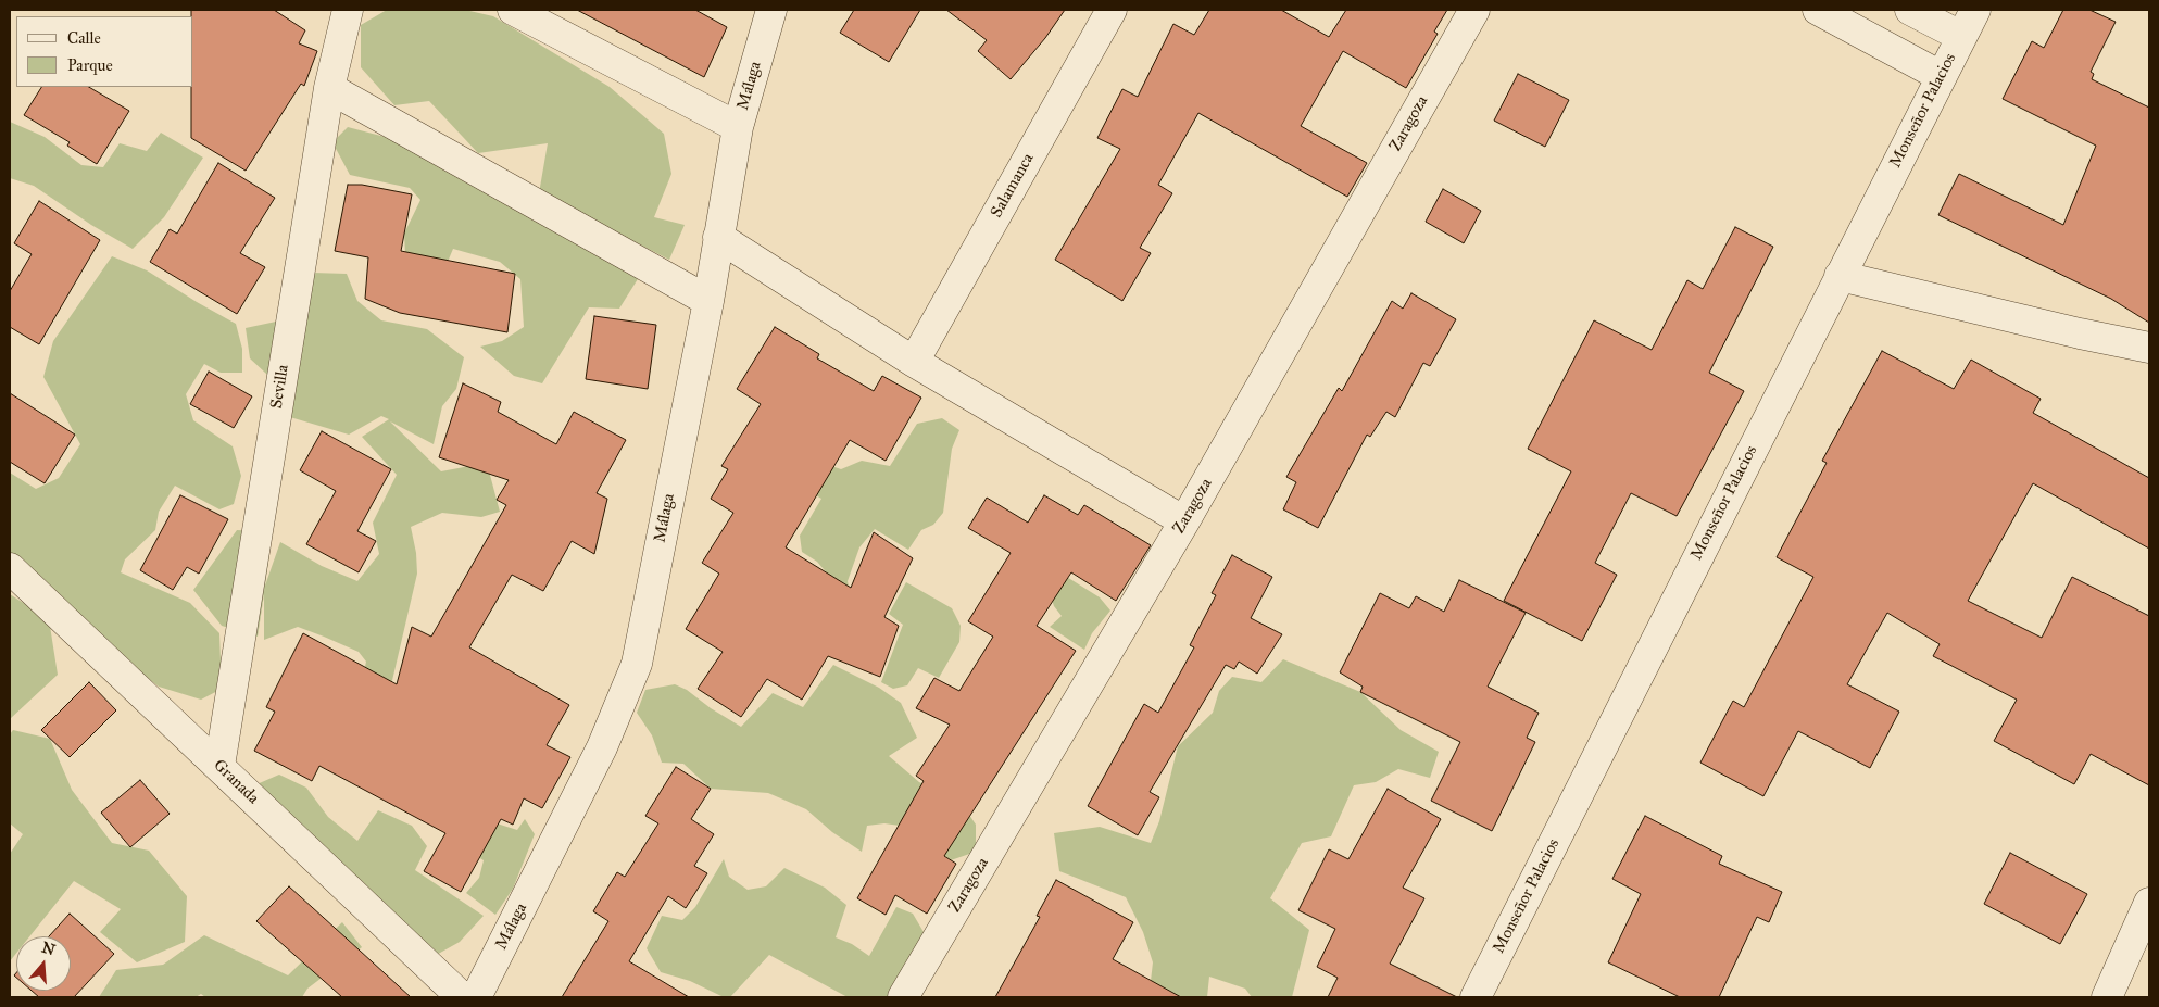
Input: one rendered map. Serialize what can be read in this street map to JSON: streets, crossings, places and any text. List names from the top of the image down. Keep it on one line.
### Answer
{"streets":{"street":["Málaga","Monseñor Palacios","Zaragoza","Salamanca","Sevilla","Granada"]},"crossings":[["Sevilla","Granada"]],"legend":["Calle","Parque"],"north":"top"}
